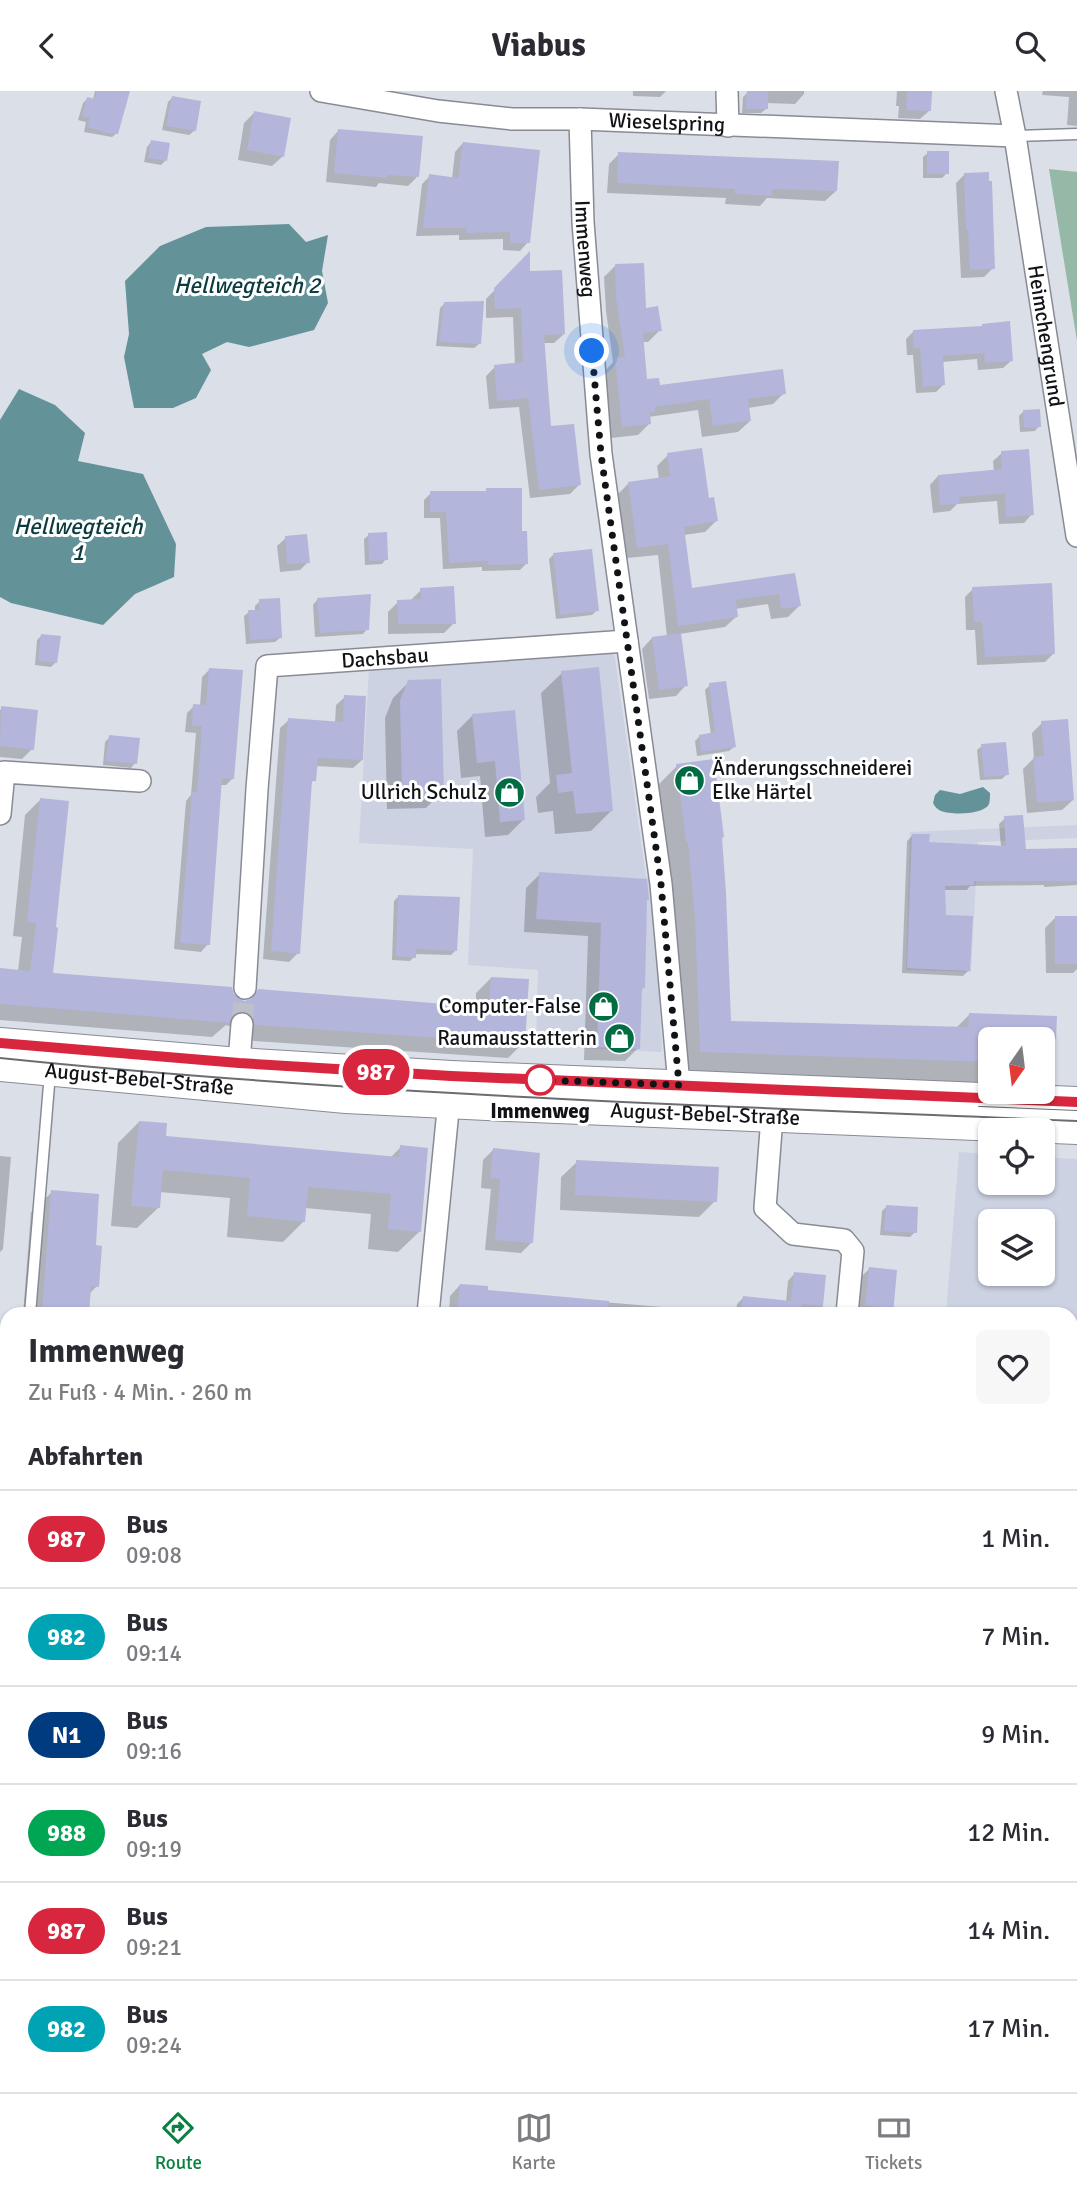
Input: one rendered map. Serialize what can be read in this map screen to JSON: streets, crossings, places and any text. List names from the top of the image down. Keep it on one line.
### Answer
{"streets":{"street":["Wieselspring","Immenweg","Heimchengrund","Dachsbau","August-Bebel-Straße"]},"crossings":[["Wieselspring","Immenweg"],["Wieselspring","Heimchengrund"],["Immenweg","Dachsbau"],["Immenweg","August-Bebel-Straße"]],"water":["Hellwegteich 2","Hellwegteich 1"],"places":{"shop":["Änderungsschneiderei Elke Härtel","Ullrich Schulz","Computer-False","Raumausstatterin"],"other":["Immenweg"]},"lines":["bus line 987"],"north":"bottom","page":{"header":"Viabus","on_map":"987","heading":[["Immenweg","Zu Fuß · 4 Min. · 260 m"],"Abfahrten"],"list":[{"mark":"987","name":"Bus","note":"09:08","value":"1 Min."},{"mark":"982","name":"Bus","note":"09:14","value":"7 Min."},{"mark":"N1","name":"Bus","note":"09:16","value":"9 Min."},{"mark":"988","name":"Bus","note":"09:19","value":"12 Min."},{"mark":"987","name":"Bus","note":"09:21","value":"14 Min."},{"mark":"982","name":"Bus","note":"09:24","value":"17 Min."}],"tabs":["Route","Karte","Tickets"]}}
